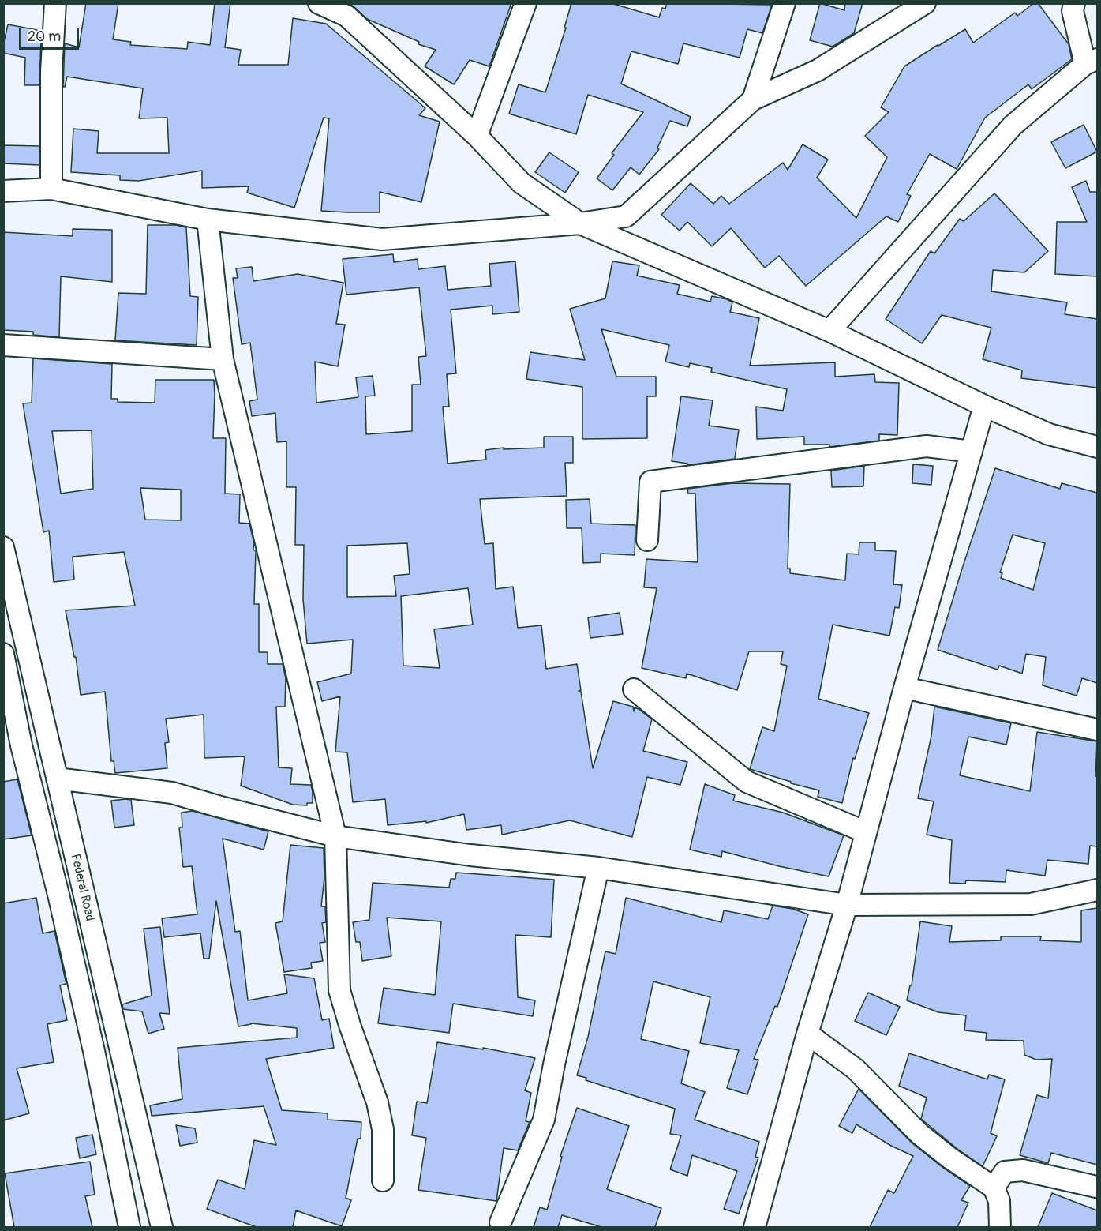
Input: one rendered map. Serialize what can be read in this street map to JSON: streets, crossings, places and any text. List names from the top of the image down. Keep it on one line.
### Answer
{"streets":{"street":["Federal Road"]},"scale_bar":"20 m"}
